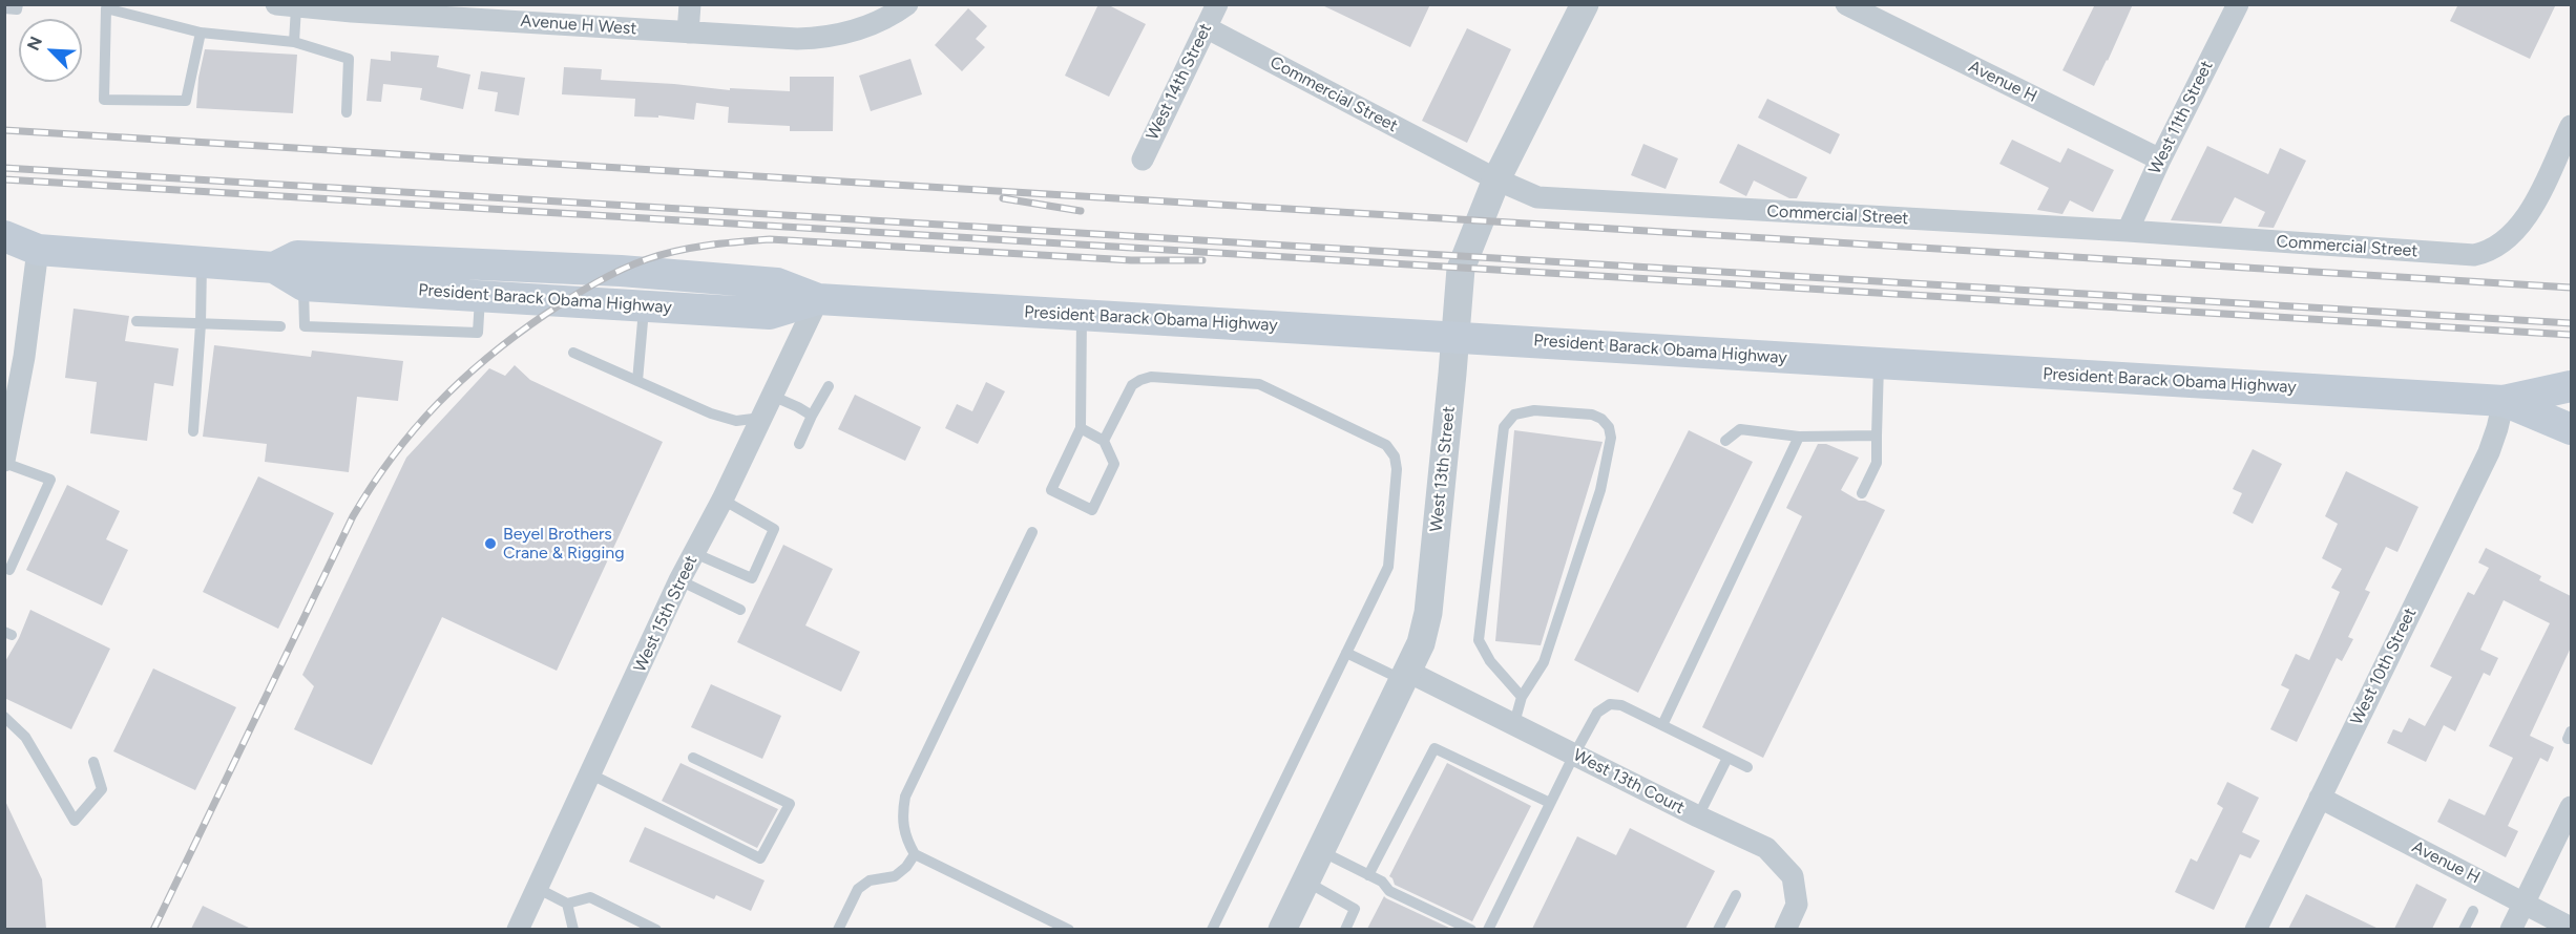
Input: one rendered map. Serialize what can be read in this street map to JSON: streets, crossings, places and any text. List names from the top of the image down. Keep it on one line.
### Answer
{"streets":{"main road":["President Barack Obama Highway"],"street":["Avenue H West","West 14th Street","Avenue H","Commercial Street","West 11th Street","West 13th Street","West 15th Street","West 10th Street","West 13th Court"]},"crossings":[["West 14th Street","Commercial Street"],["Avenue H","West 11th Street"],["Avenue H","West 10th Street"],["Commercial Street","West 11th Street"],["Commercial Street","West 13th Street"],["President Barack Obama Highway","West 13th Street"],["President Barack Obama Highway","West 15th Street"],["President Barack Obama Highway","West 10th Street"],["West 13th Street","West 13th Court"]],"places":["Beyel Brothers Crane & Rigging"],"north":"top left"}
